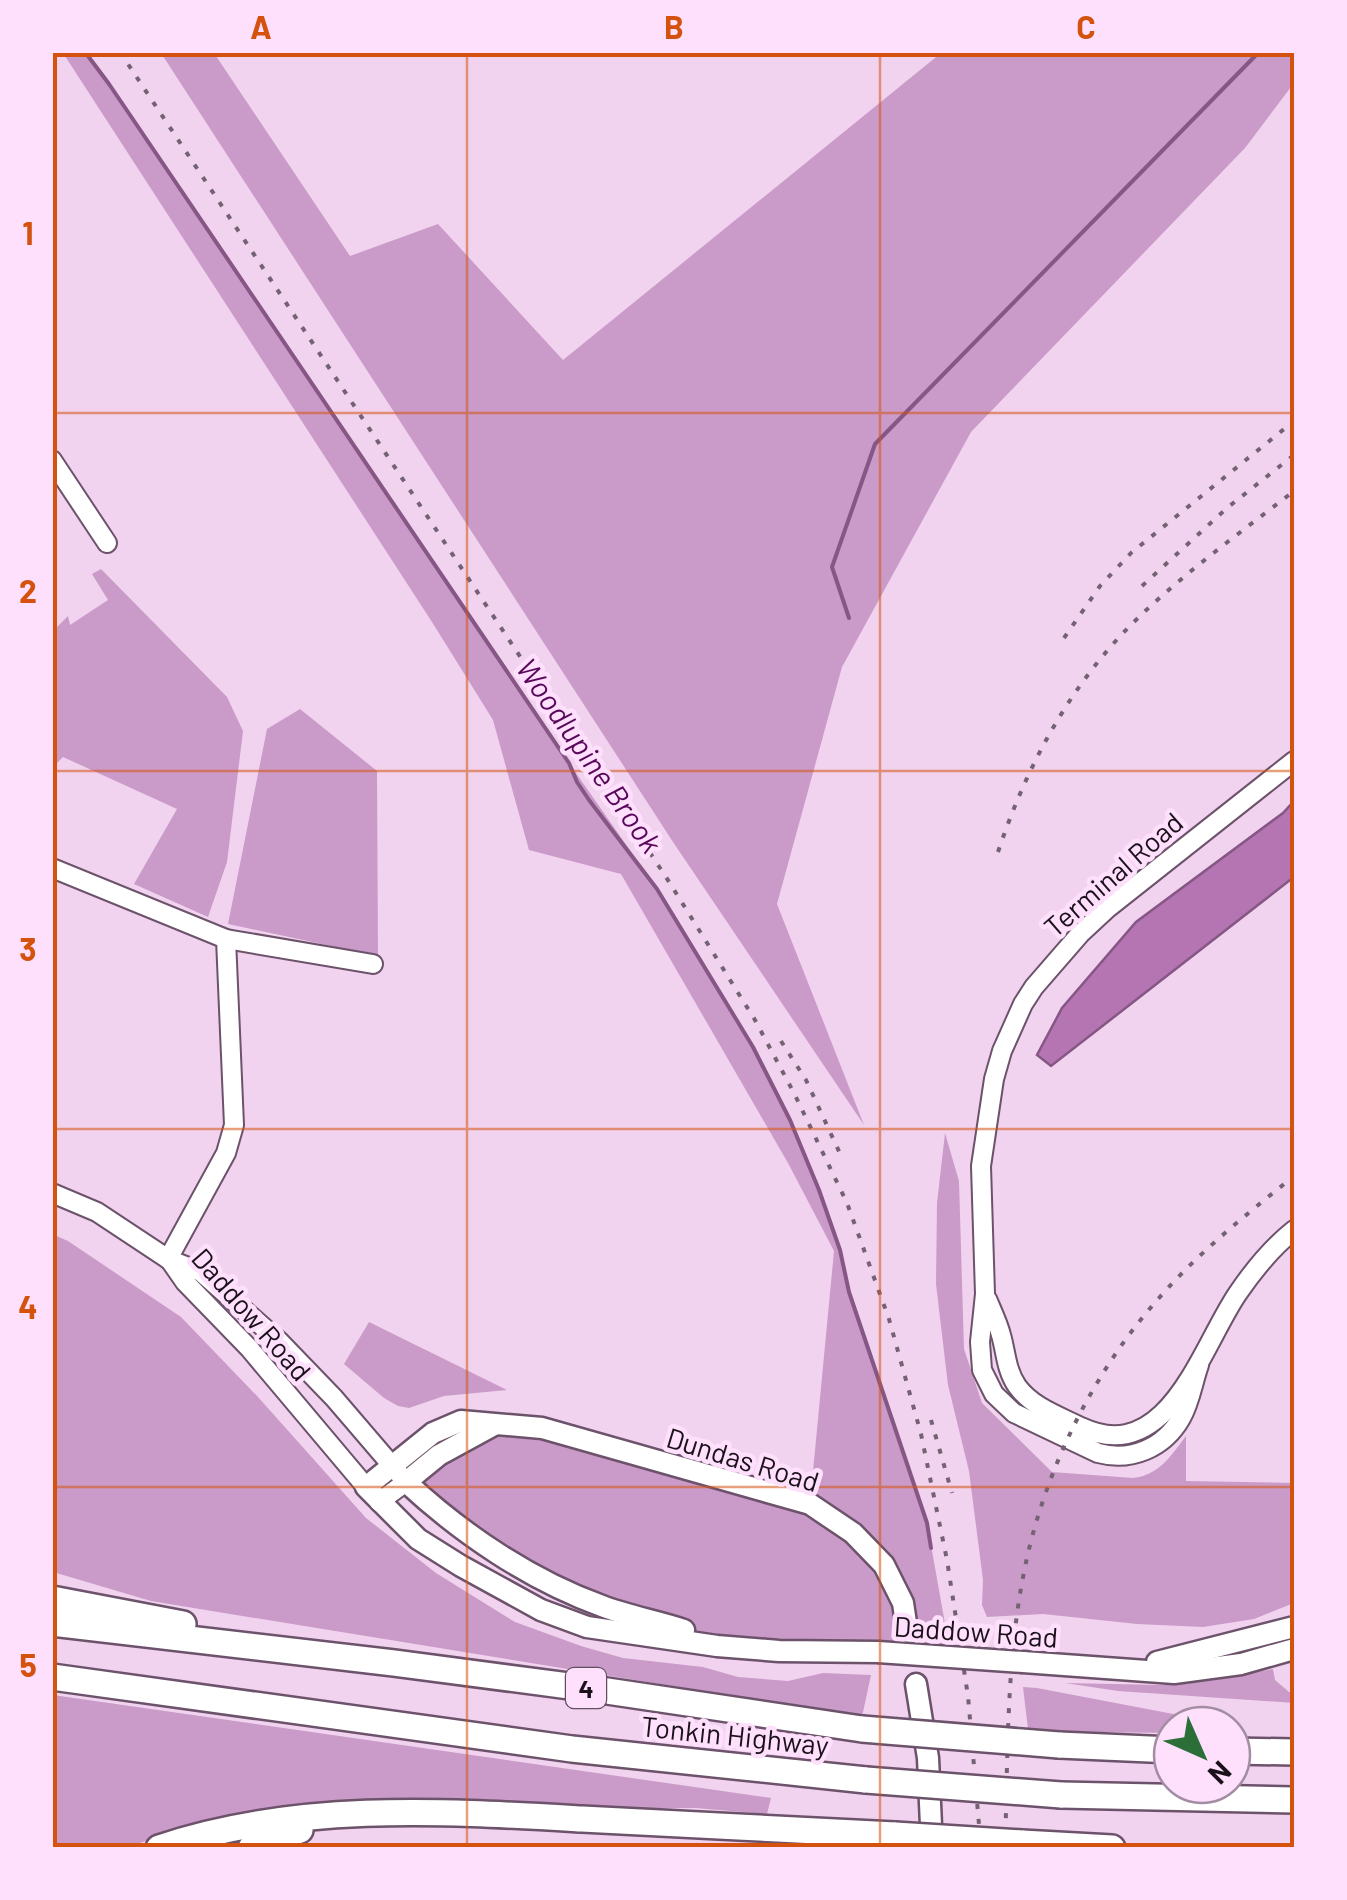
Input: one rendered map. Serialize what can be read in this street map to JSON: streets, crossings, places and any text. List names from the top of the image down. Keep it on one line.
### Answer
{"streets":{"highway":["4","Tonkin Highway"],"main road":["Daddow Road","Dundas Road"],"street":["Terminal Road"]},"crossings":[["Daddow Road","Dundas Road"]],"water":["Woodlupine Brook"],"north":"bottom right","grid":{"columns":["A","B","C"],"rows":["1","2","3","4","5"]}}
